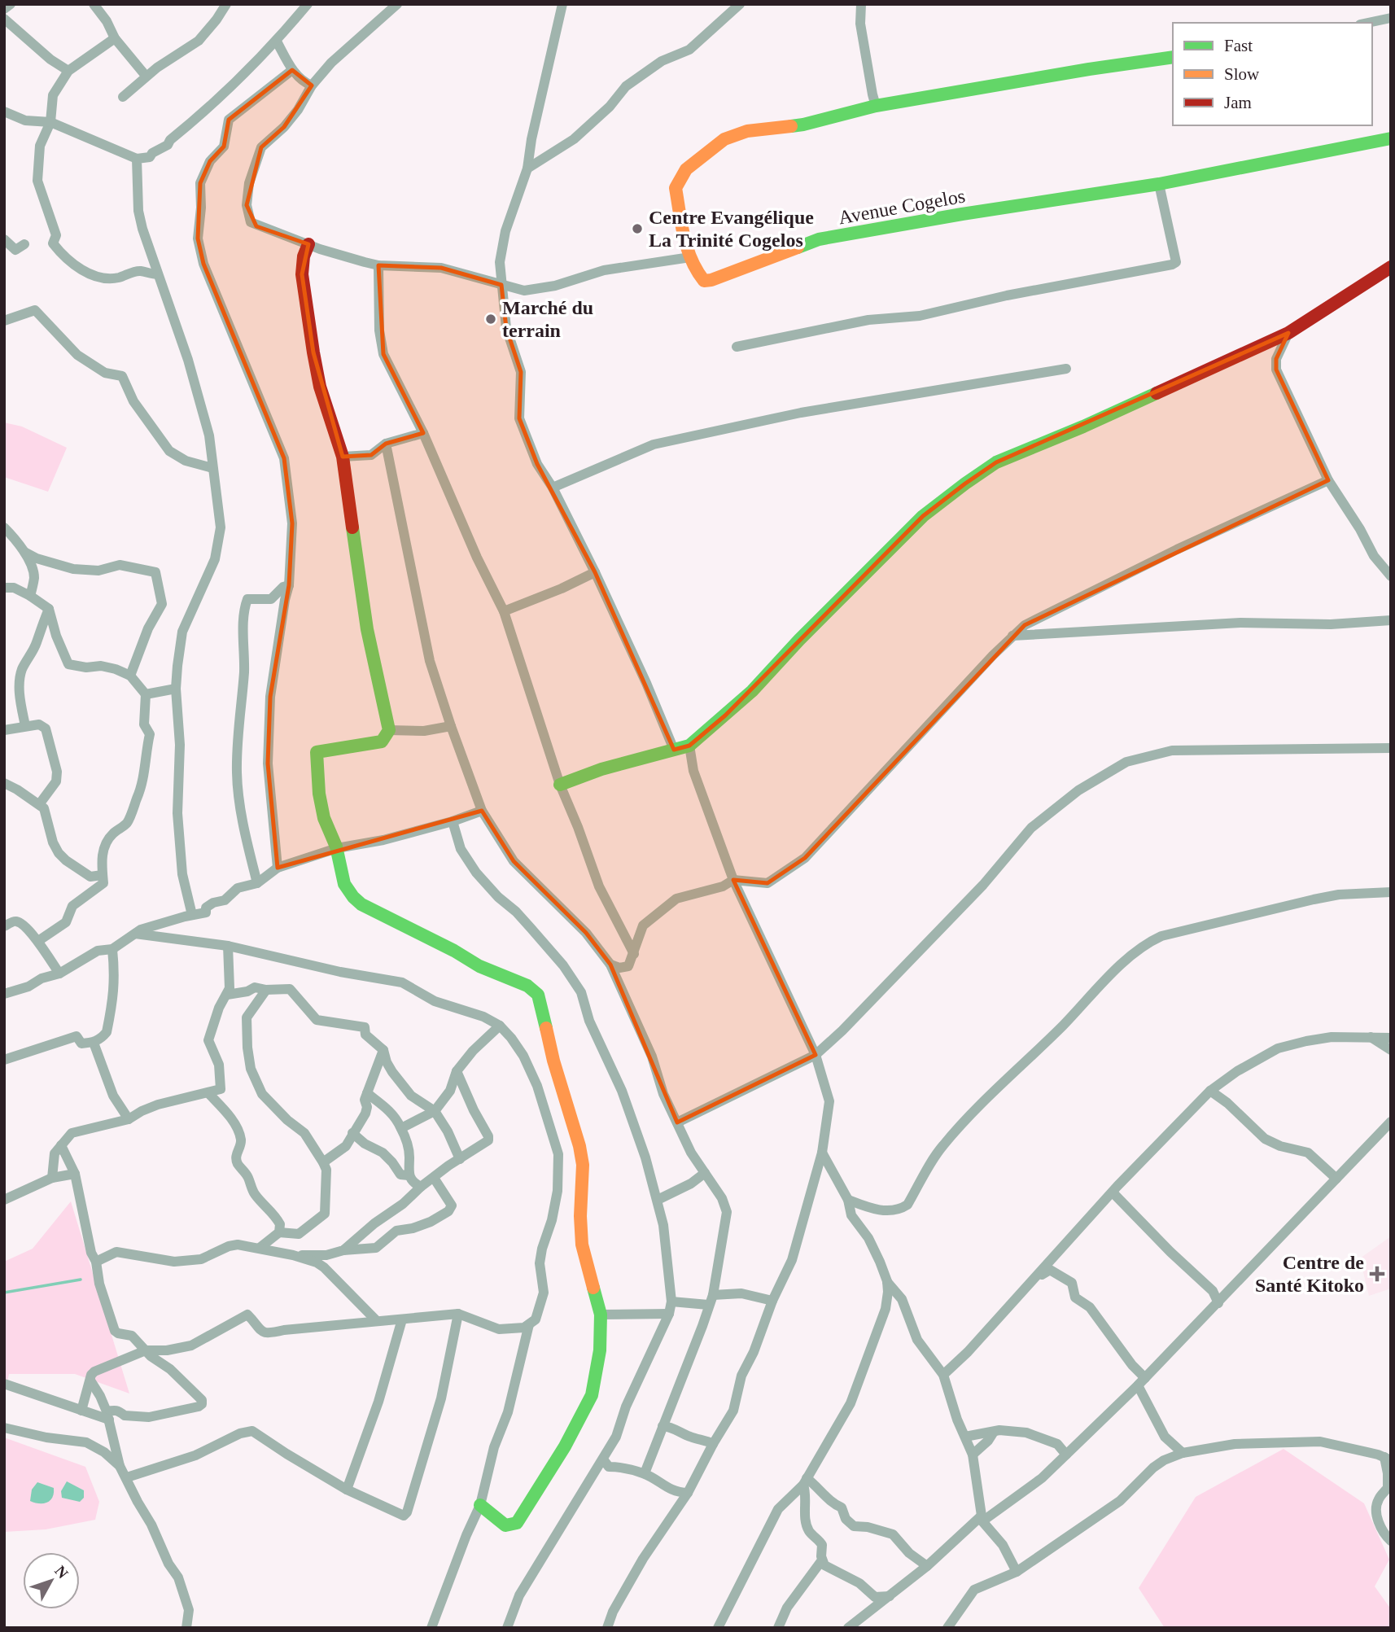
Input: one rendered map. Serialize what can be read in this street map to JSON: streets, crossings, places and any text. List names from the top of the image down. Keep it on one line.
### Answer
{"streets":{"street":["Avenue Cogelos"]},"places":{"other":["Centre Evangélique La Trinité Cogelos","Marché du terrain"],"health":["Centre de Santé Kitoko"]},"legend":["Fast","Slow","Jam"],"north":"top right"}
